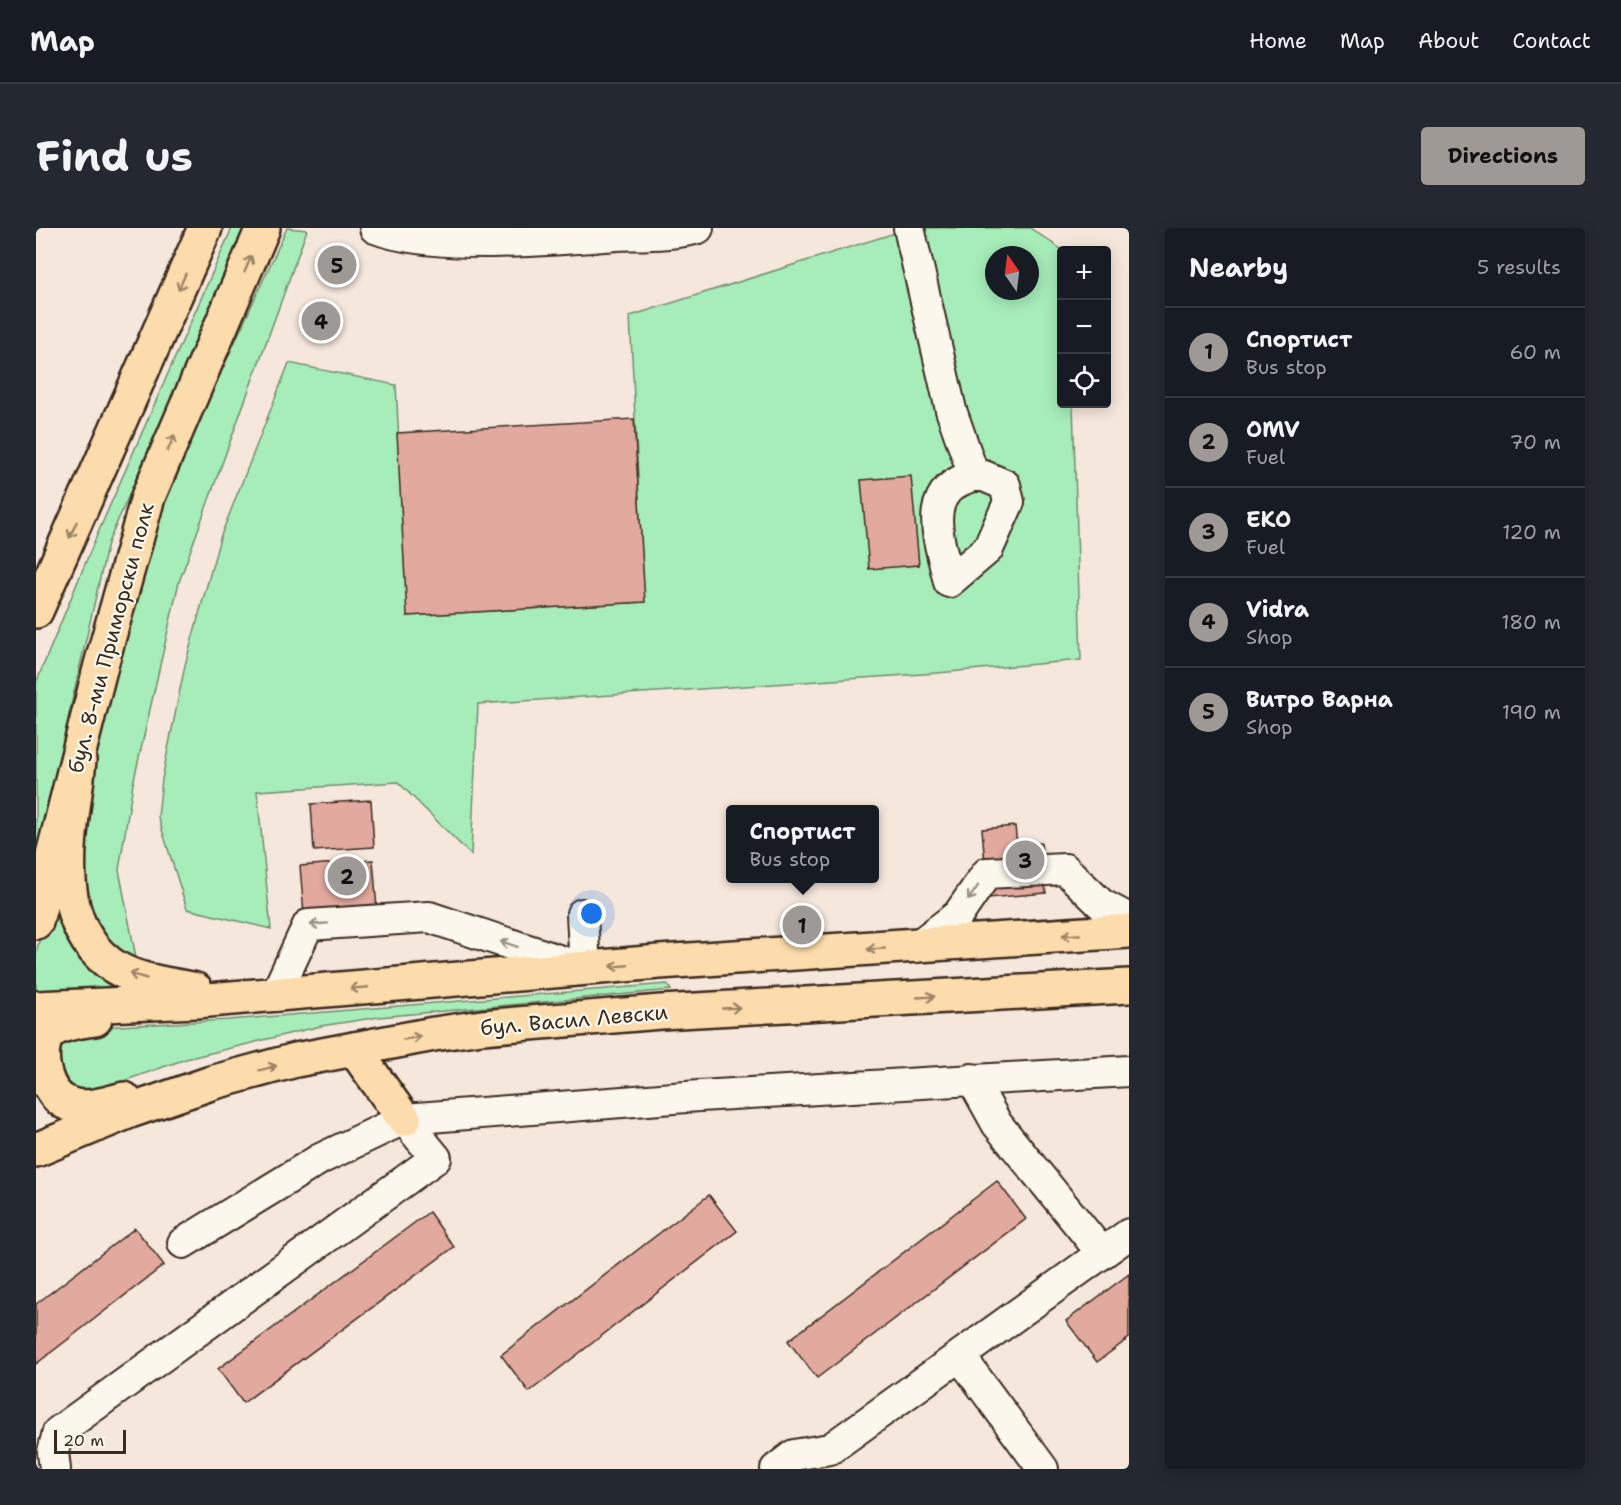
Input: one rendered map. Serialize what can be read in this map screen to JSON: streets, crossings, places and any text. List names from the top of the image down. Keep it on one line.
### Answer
{"streets":{"main road":["бул. 8-ми Приморски полк","бул. Васил Левски"]},"scale_bar":"20 m","north":"top","page":{"header":"Map","nav":["Home","Map","About","Contact"],"buttons":"Directions","title":"Find us","heading":["Nearby","5 results"],"pins":["5","4","3","2","1"],"map_buttons":["+","−"],"list":[{"mark":"1","name":"Спортист","note":"Bus stop","value":"60 m"},{"mark":"2","name":"OMV","note":"Fuel","value":"70 m"},{"mark":"3","name":"EKO","note":"Fuel","value":"120 m"},{"mark":"4","name":"Vidra","note":"Shop","value":"180 m"},{"mark":"5","name":"Витро Варна","note":"Shop","value":"190 m"}],"popup":["Спортист","Bus stop"],"scale":"20 m"}}
